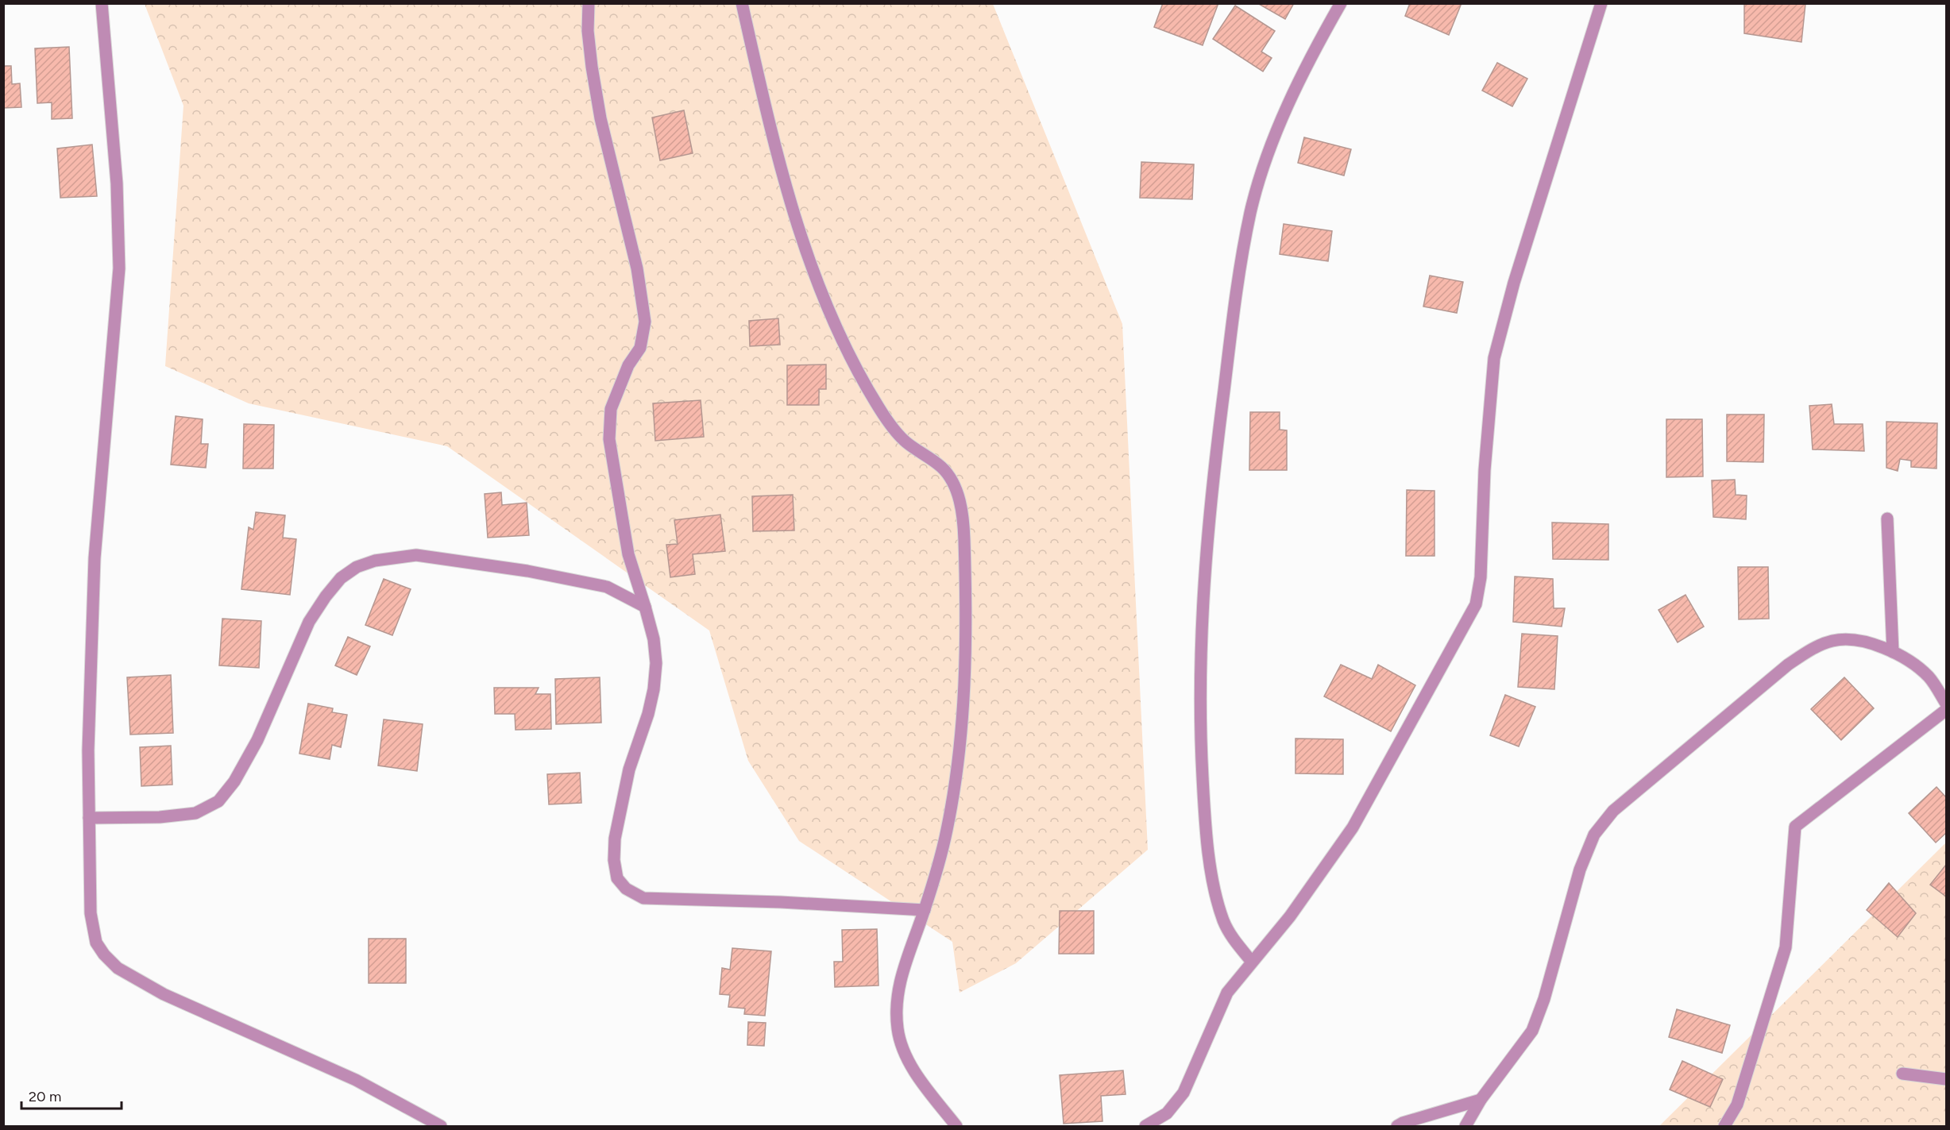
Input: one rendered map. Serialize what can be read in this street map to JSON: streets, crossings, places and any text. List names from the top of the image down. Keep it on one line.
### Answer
{"scale_bar":"20 m"}
